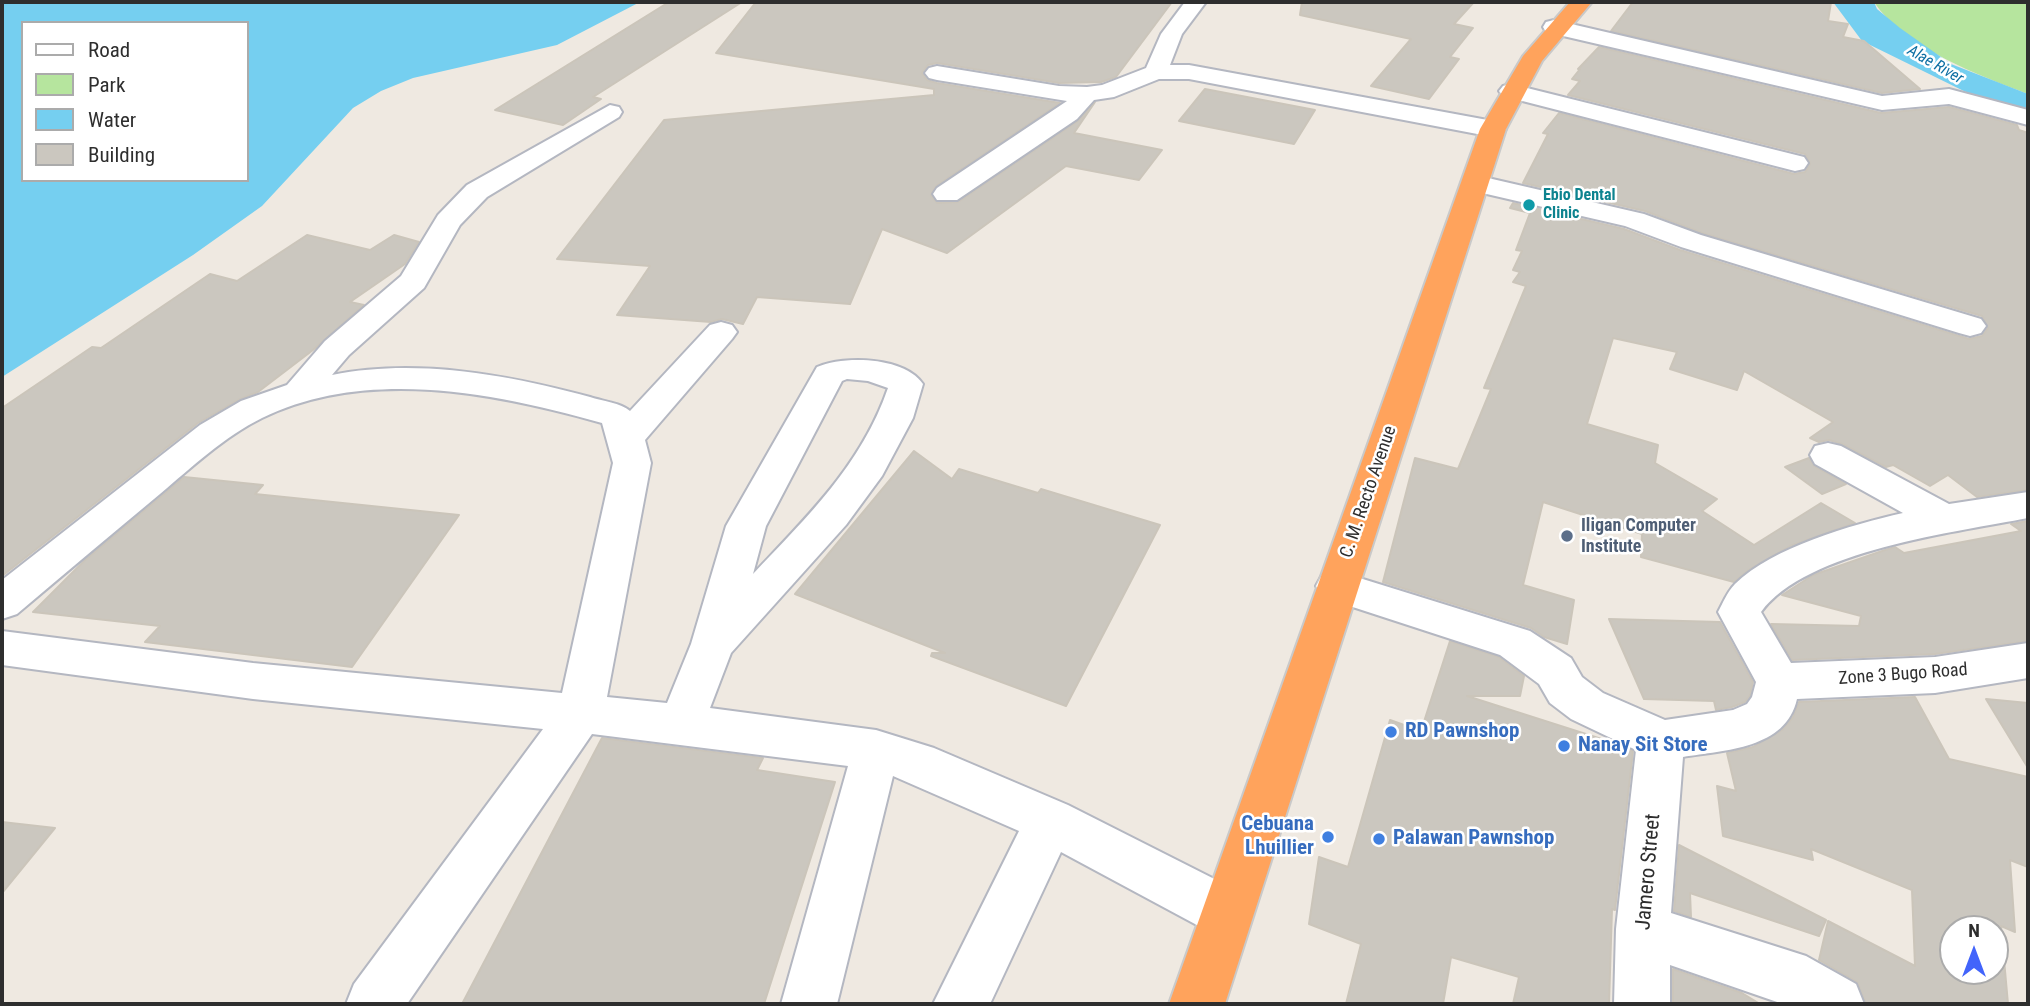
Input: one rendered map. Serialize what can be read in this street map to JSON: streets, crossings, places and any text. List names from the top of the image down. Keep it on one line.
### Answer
{"streets":{"highway":["C. M. Recto Avenue"],"street":["Zone 3 Bugo Road","Jamero Street"]},"water":["Alae River"],"places":["Ebio Dental Clinic","Iligan Computer Institute","RD Pawnshop","Nanay Sit Store","Cebuana Lhuillier","Palawan Pawnshop"],"legend":["Road","Park","Water","Building"],"north":"top"}
